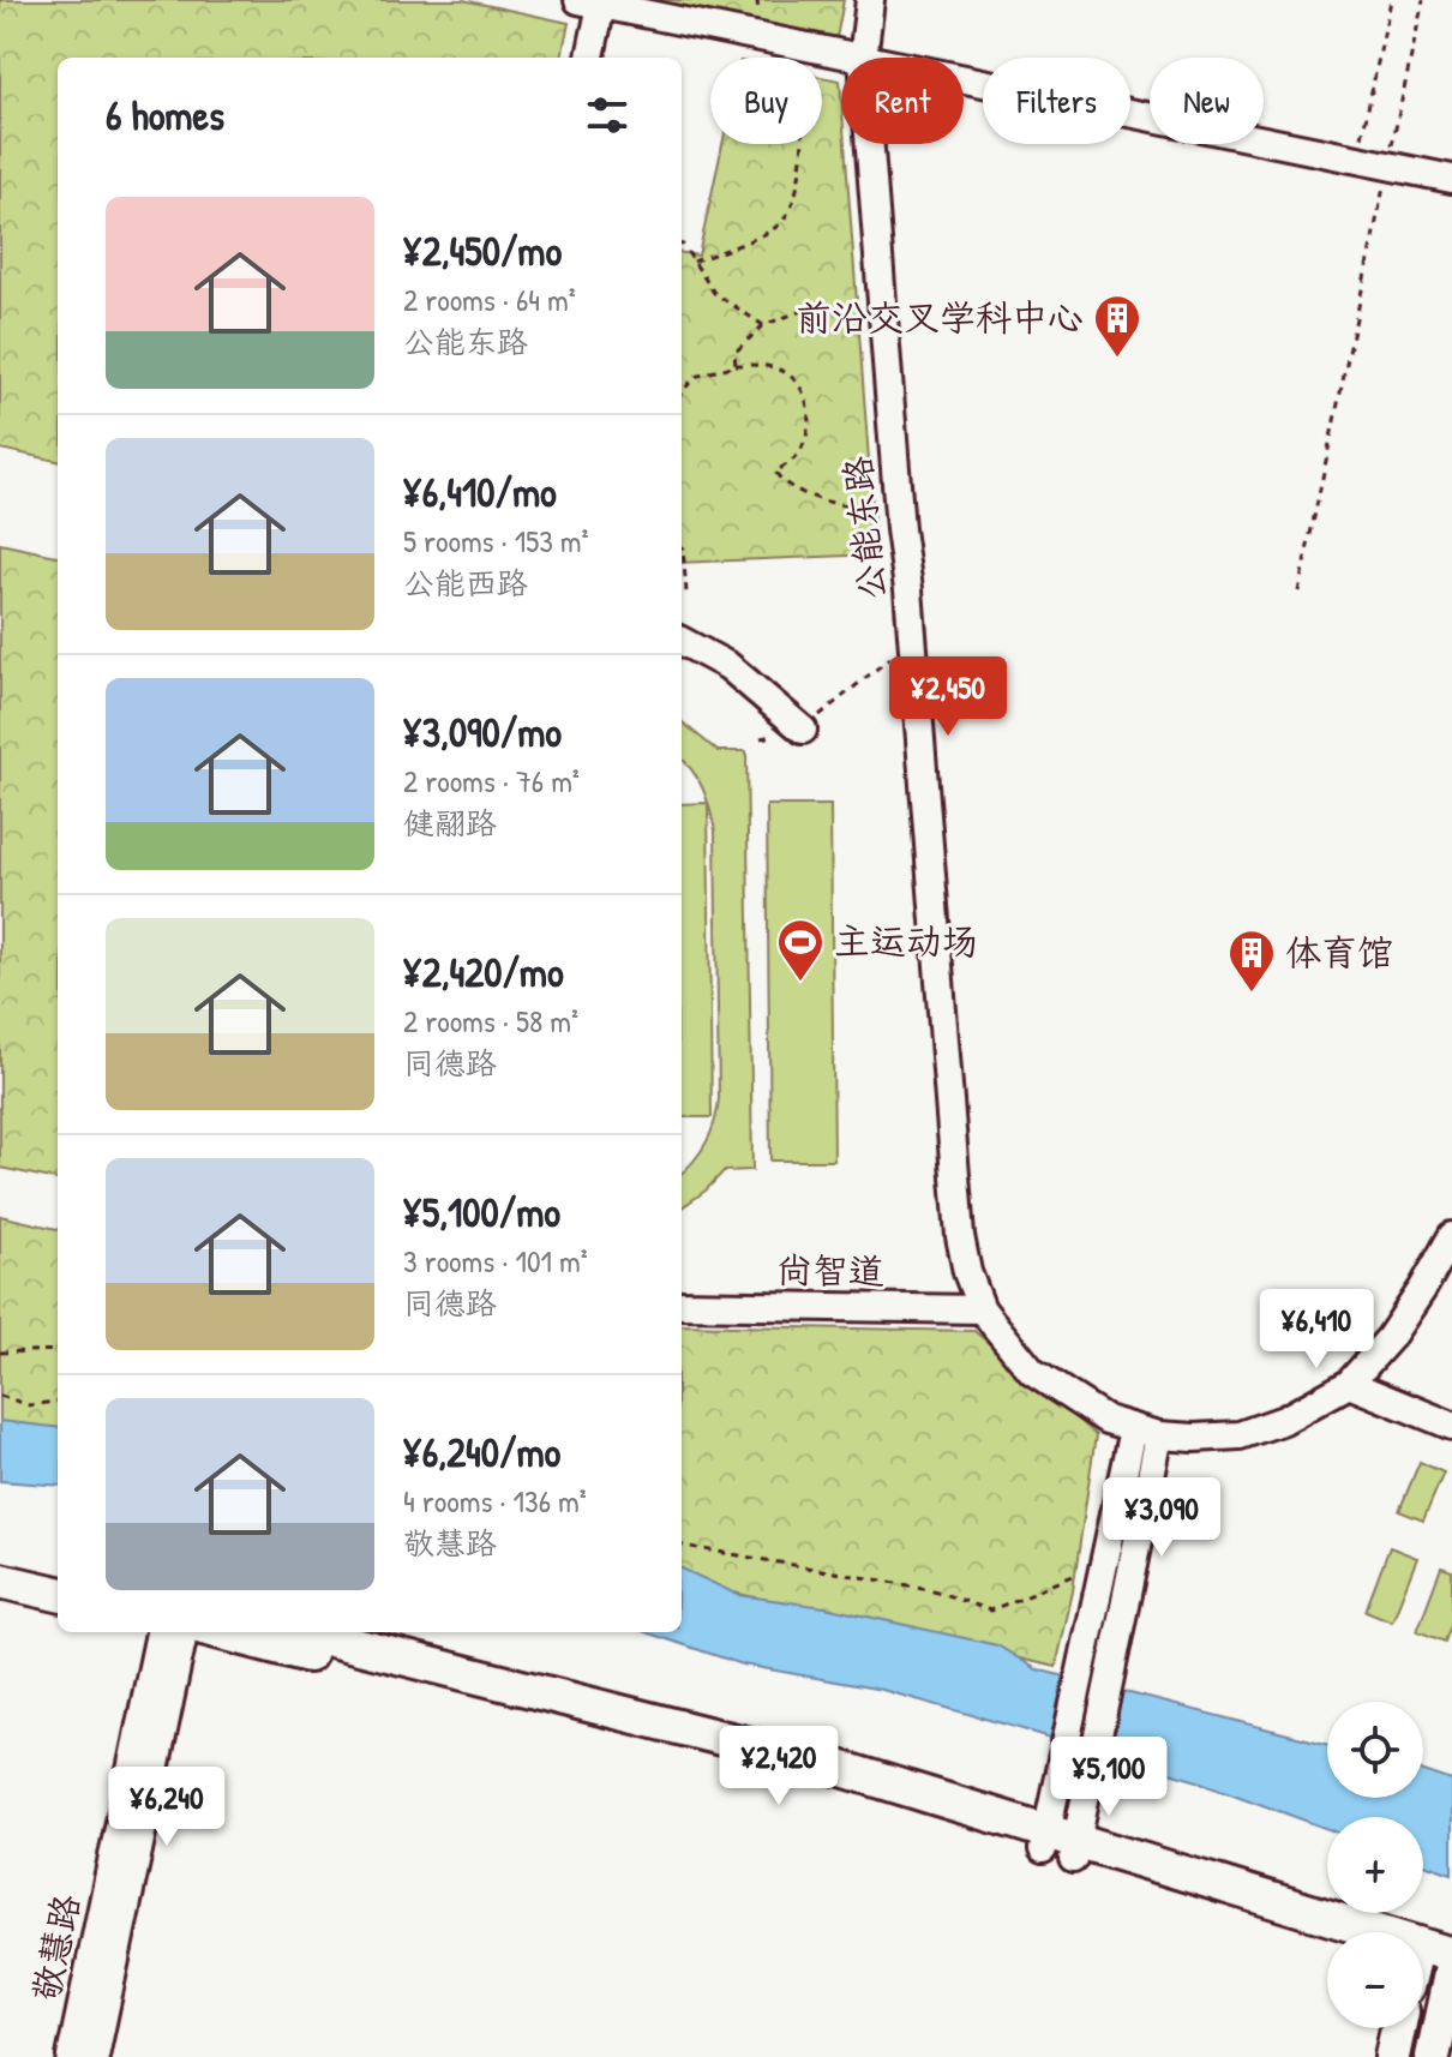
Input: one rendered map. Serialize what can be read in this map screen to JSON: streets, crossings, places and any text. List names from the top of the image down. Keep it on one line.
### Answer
{"streets":{"street":["公能东路","尚智道","敬慧路"]},"crossings":[["公能东路","尚智道"]],"places":{"building":["前沿交叉学科中心","体育馆"],"sports":["主运动场"]},"page":{"chip":["Buy","Rent","Filters","New"],"heading":"6 homes","list":[{"name":"¥2,450/mo","note":"2 rooms · 64 m² · 公能东路"},{"name":"¥6,410/mo","note":"5 rooms · 153 m² · 公能西路"},{"name":"¥3,090/mo","note":"2 rooms · 76 m² · 健翮路"},{"name":"¥2,420/mo","note":"2 rooms · 58 m² · 同德路"},{"name":"¥5,100/mo","note":"3 rooms · 101 m² · 同德路"},{"name":"¥6,240/mo","note":"4 rooms · 136 m² · 敬慧路"}],"price":["¥2,450","¥6,410","¥3,090","¥2,420","¥5,100","¥6,240"],"map_buttons":["+","−"]}}
